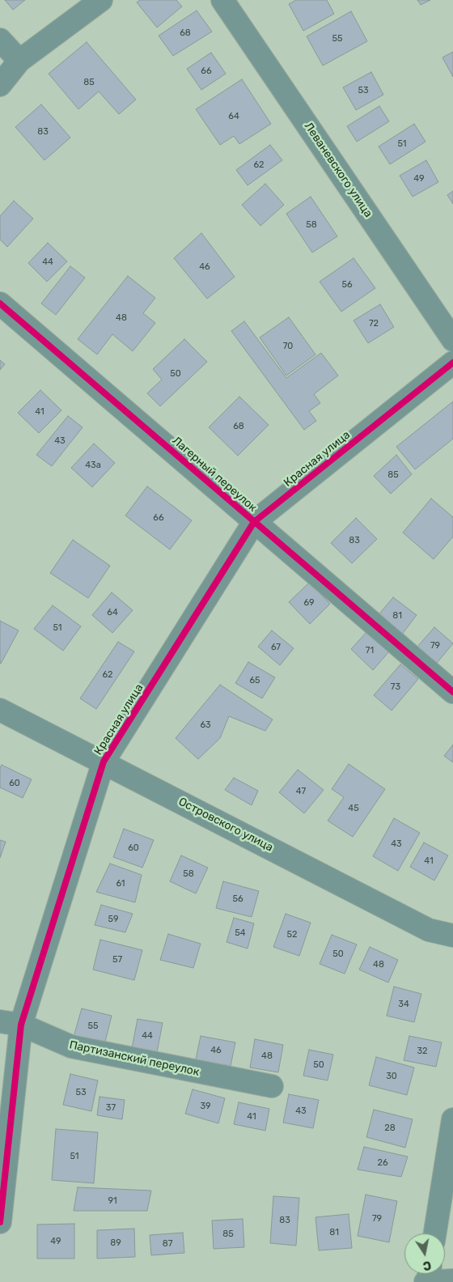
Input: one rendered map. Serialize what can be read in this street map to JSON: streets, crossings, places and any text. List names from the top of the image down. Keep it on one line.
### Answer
{"streets":{"street":["Леваневского улица","Красная улица","Лагерный переулок","Островского улица","Партизанский переулок"]},"crossings":[["Красная улица","Лагерный переулок"],["Красная улица","Островского улица"],["Красная улица","Партизанский переулок"]],"house_numbers":["68","55","66","85","53","64","83","51","62","49","58","44","46","56","48","72","70","50","41","68","43","43a","85","66","83","69","64","81","51","79","67","71","62","65","73","63","60","47","45","43","60","41","58","61","56","59","54","52","50","57","48","34","55","44","46","32","48","50","30","53","39","37","43","41","28","51","26","91","79","83","81","85","49","89","87"],"north":"bottom"}
